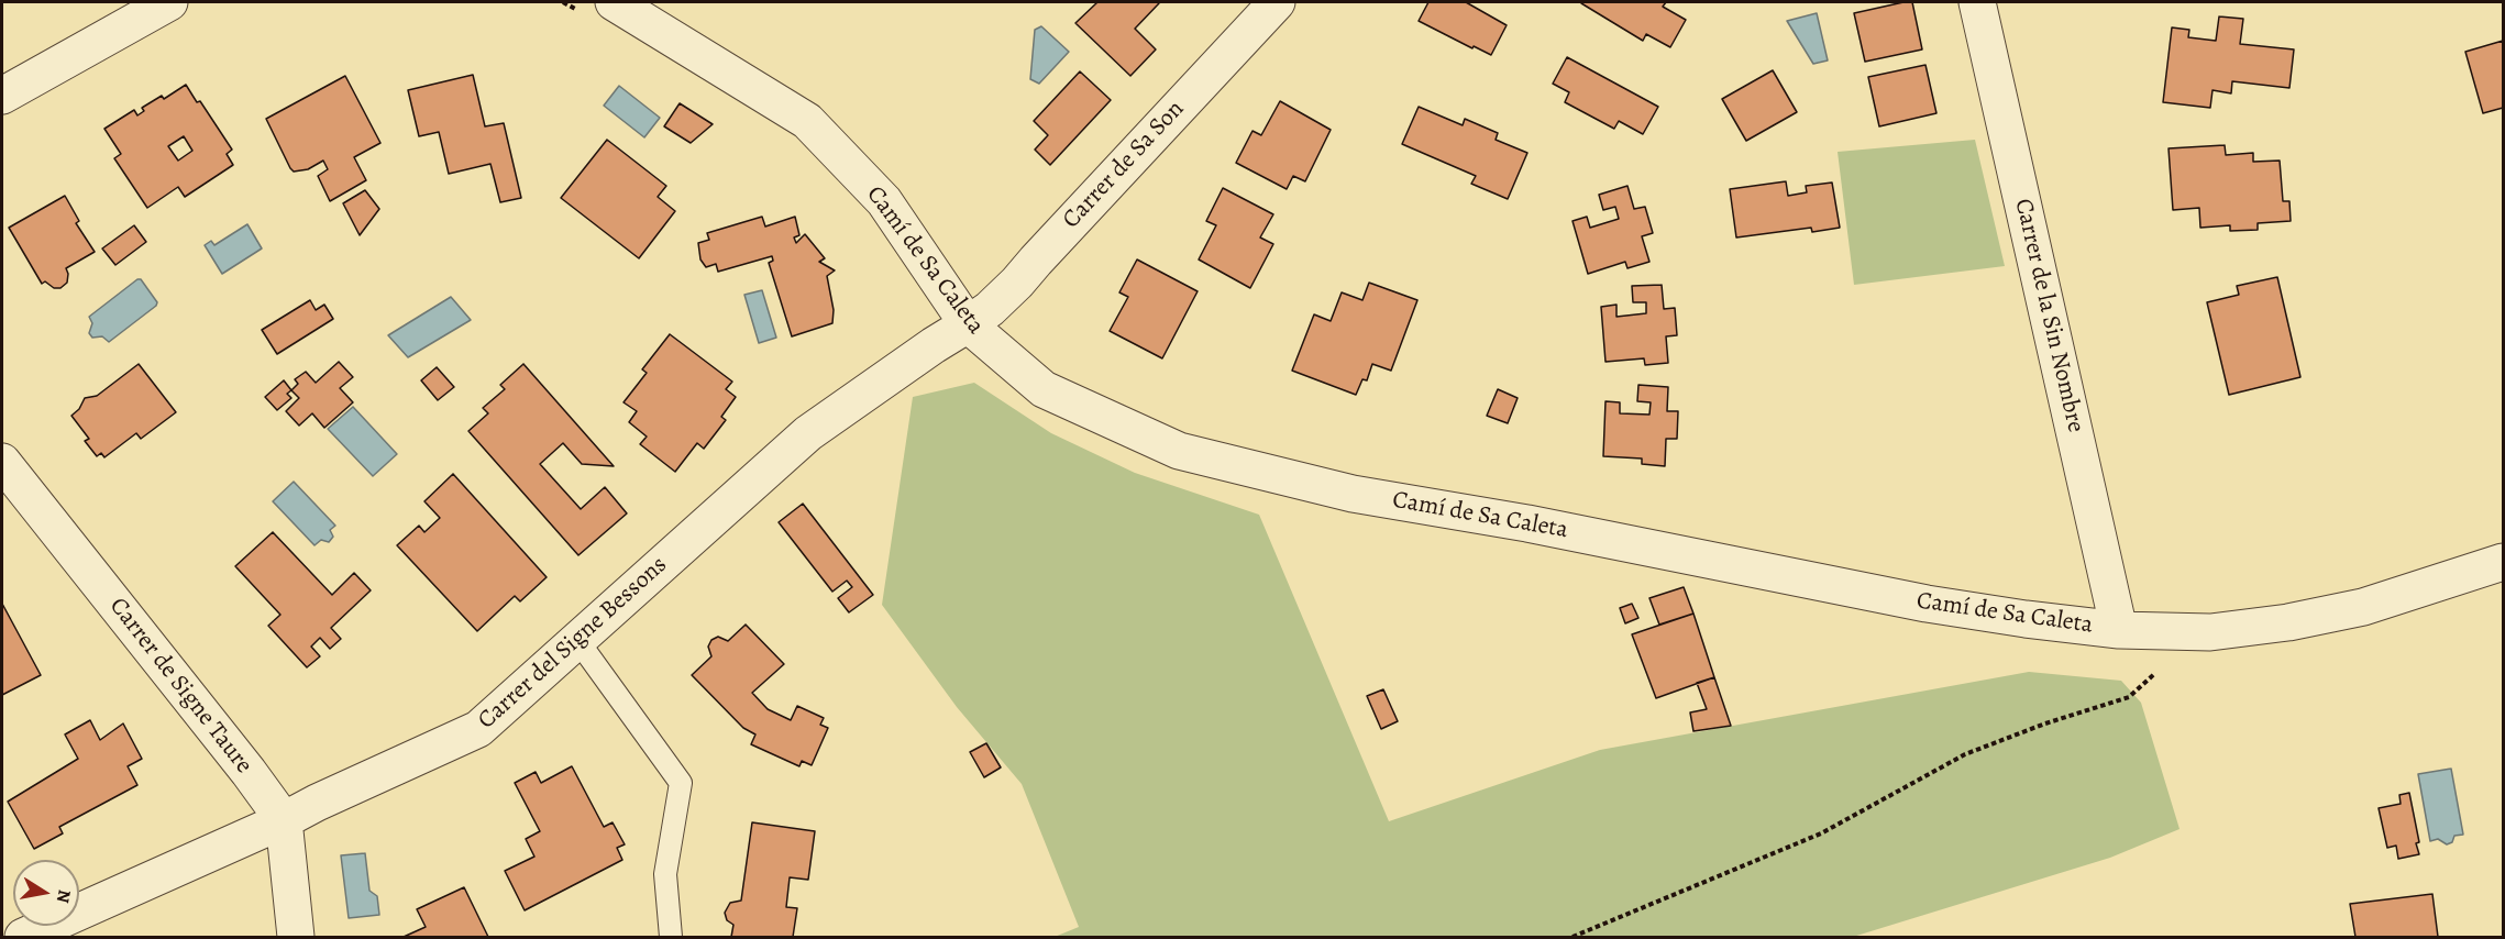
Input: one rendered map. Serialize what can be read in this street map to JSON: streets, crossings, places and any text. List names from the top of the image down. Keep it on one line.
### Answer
{"streets":{"street":["Carrer de Sa Son","Camí de Sa Caleta","Carrer de la Sin Nombre","Carrer del Signe Bessons","Carrer de Signe Taure"]},"crossings":[["Carrer de Sa Son","Camí de Sa Caleta"],["Carrer de Sa Son","Carrer del Signe Bessons"],["Camí de Sa Caleta","Carrer de la Sin Nombre"],["Camí de Sa Caleta","Carrer del Signe Bessons"],["Carrer del Signe Bessons","Carrer de Signe Taure"]],"north":"right"}
